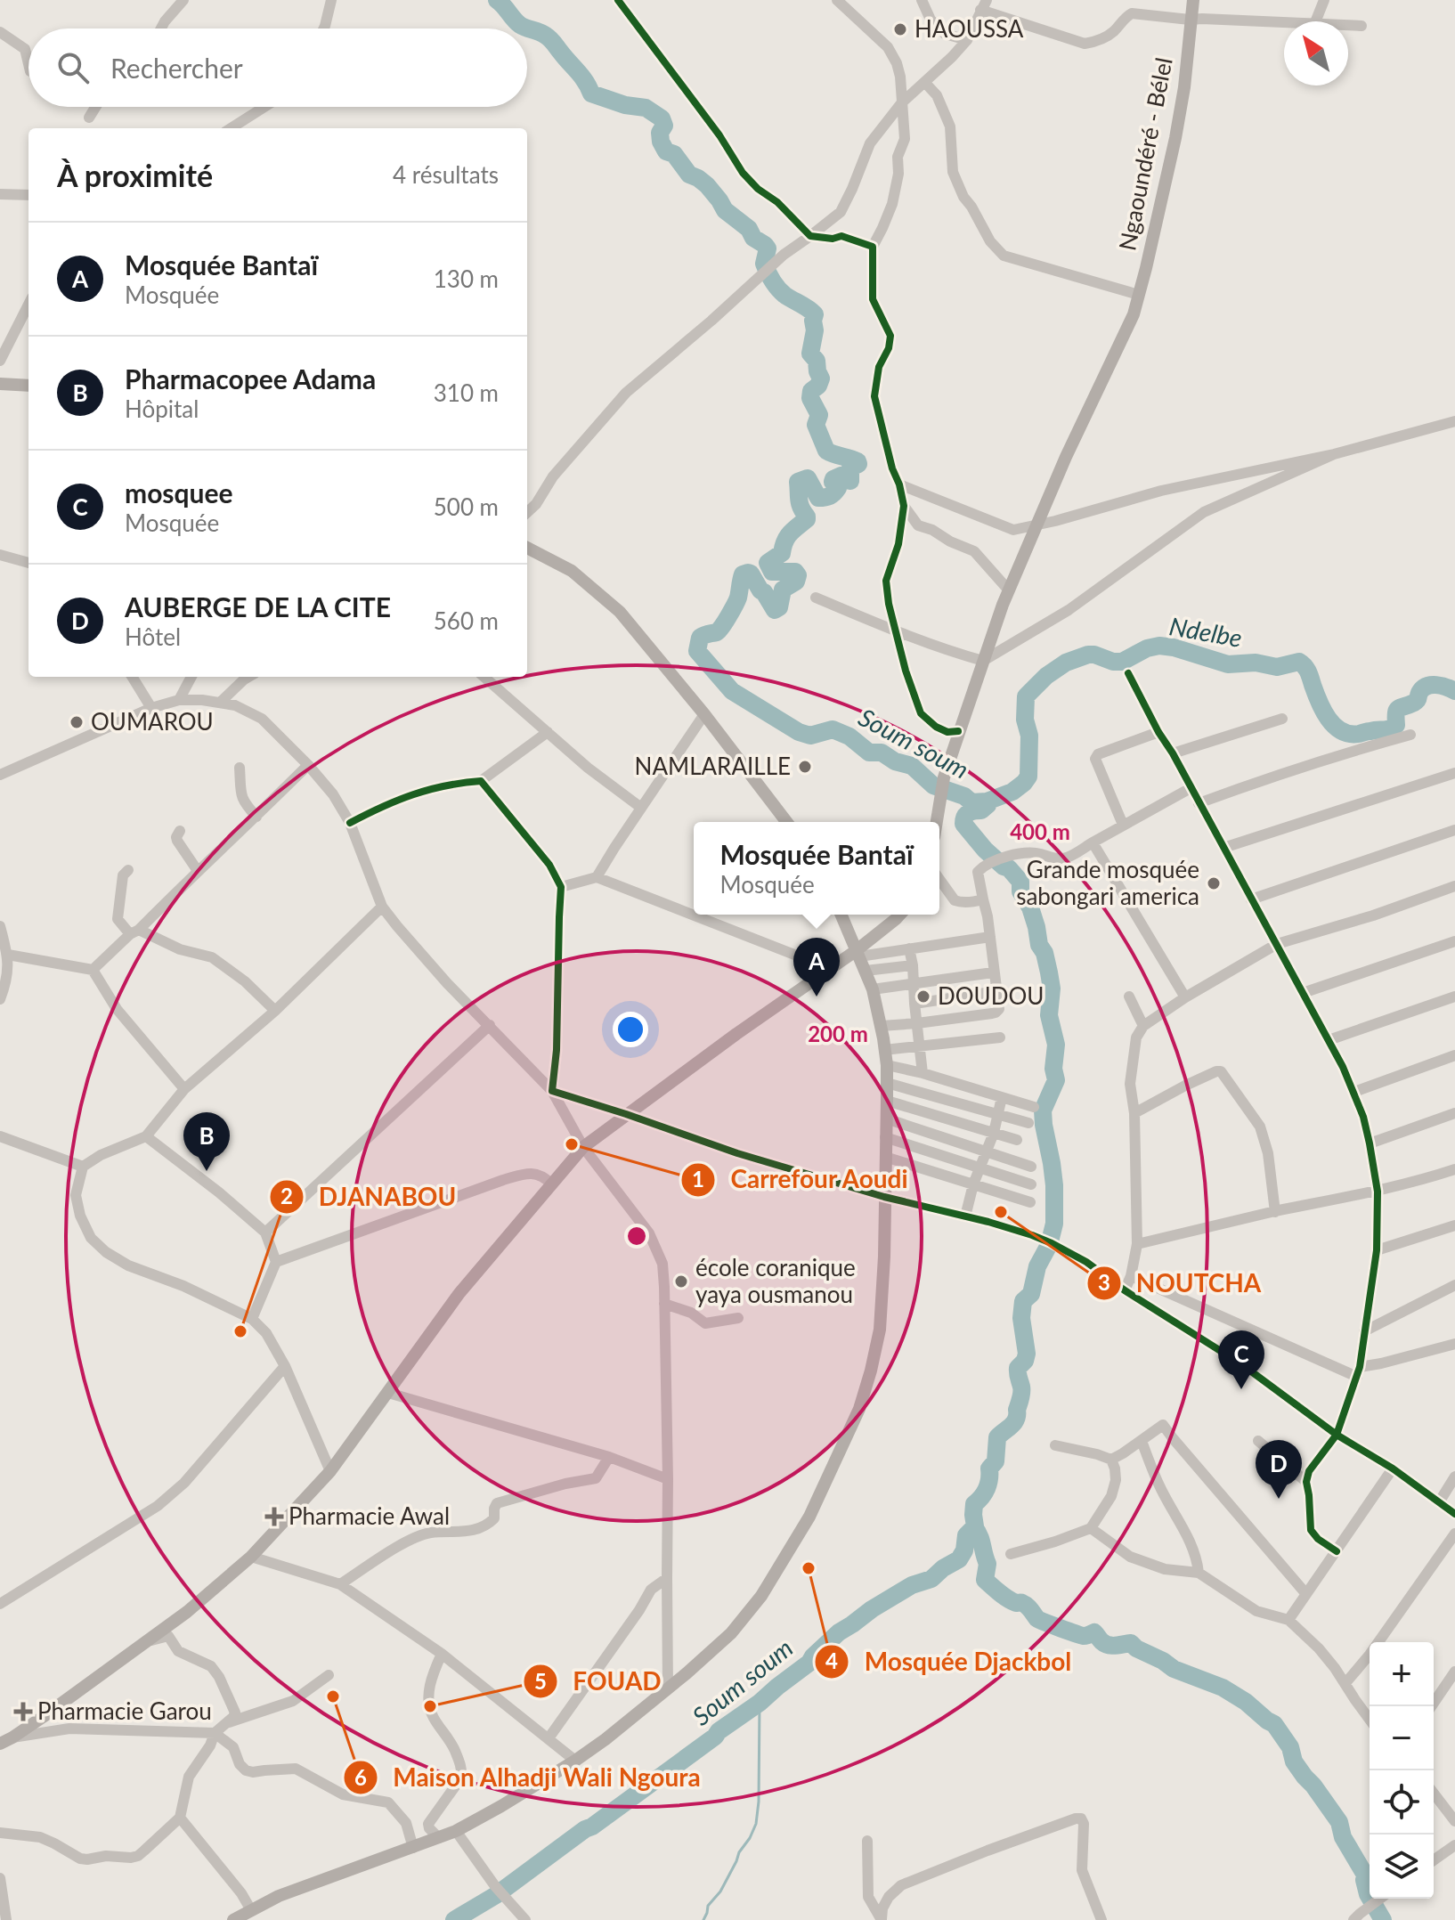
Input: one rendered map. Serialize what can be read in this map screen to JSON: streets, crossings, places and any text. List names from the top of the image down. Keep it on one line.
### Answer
{"streets":{"main road":["Ngaoundéré - Bélel"]},"water":["Ndelbe","Soum soum"],"places":{"other":["HAOUSSA","OUMAROU","NAMLARAILLE","Grande mosquée sabongari america","DOUDOU","Carrefour Aoudi","NOUTCHA","école coranique yaya ousmanou","DJANABOU","Mosquée Djackbol","Maison Alhadji Wali Ngoura","FOUAD"],"health":["Pharmacie Awal","Pharmacie Garou"]},"north":"top left","page":{"search":"Rechercher","heading":["À proximité","4 résultats"],"list":[{"mark":"A","name":"Mosquée Bantaï","note":"Mosquée","value":"130 m"},{"mark":"B","name":"Pharmacopee Adama","note":"Hôpital","value":"310 m"},{"mark":"C","name":"mosquee","note":"Mosquée","value":"500 m"},{"mark":"D","name":"AUBERGE DE LA CITE","note":"Hôtel","value":"560 m"}],"popup":["Mosquée Bantaï","Mosquée"],"pins":["A","B","C","D"],"map_buttons":["+","−"]},"rings":["400 m","200 m"]}
